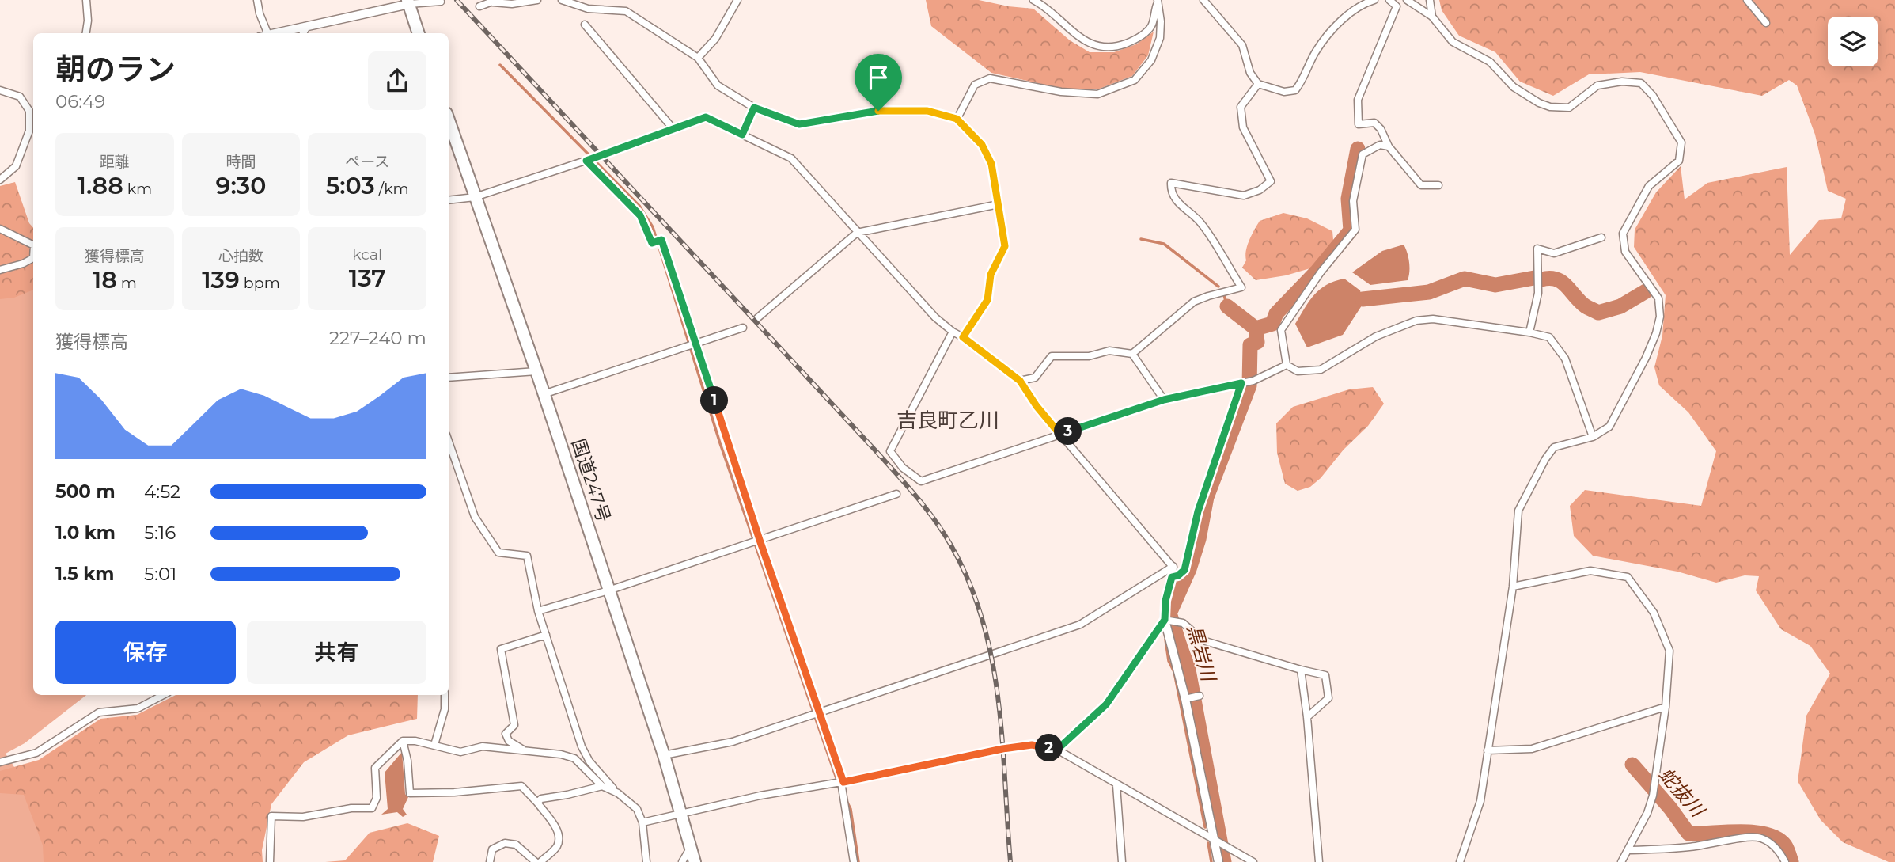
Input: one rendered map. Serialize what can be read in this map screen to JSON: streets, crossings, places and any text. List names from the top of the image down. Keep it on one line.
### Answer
{"streets":{"highway":["国道247号"]},"districts":["吉良町乙川"],"water":["黒岩川","蛇抜川"],"page":{"heading":["朝のラン","06:49"],"stats":[["距離","1.88 km"],["時間","9:30"],["ペース","5:03 /km"],["獲得標高","18 m"],["心拍数","139 bpm"],["kcal","137"]],"chart":["獲得標高","227–240 m"],"pins":["1","3","2"],"list":[{"name":"500 m","note":"4:52"},{"name":"1.0 km","note":"5:16"},{"name":"1.5 km","note":"5:01"}],"buttons":["保存","共有"]}}
